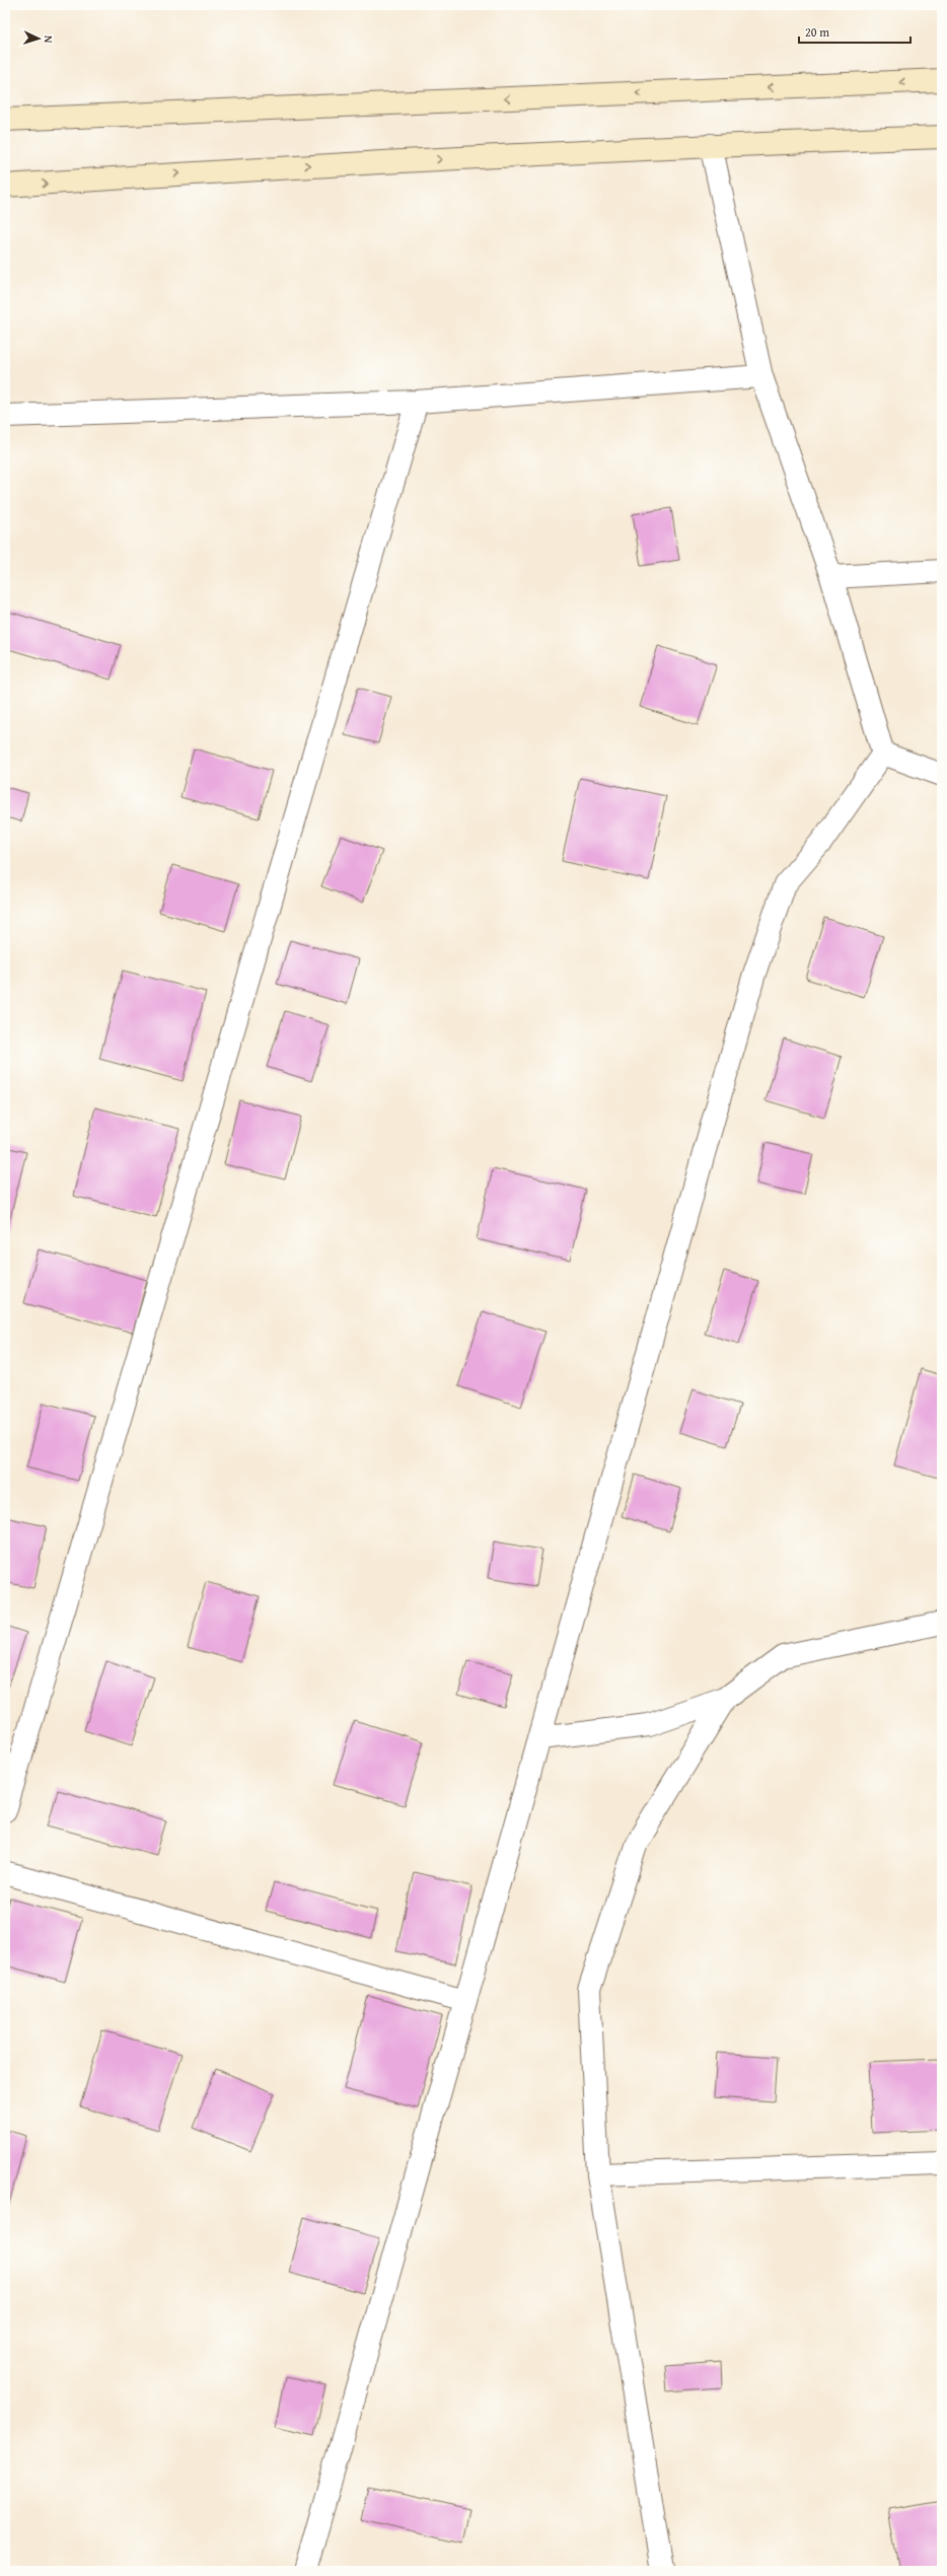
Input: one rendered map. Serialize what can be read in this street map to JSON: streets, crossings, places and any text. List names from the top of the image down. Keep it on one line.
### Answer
{"scale_bar":"20 m","north":"right"}
